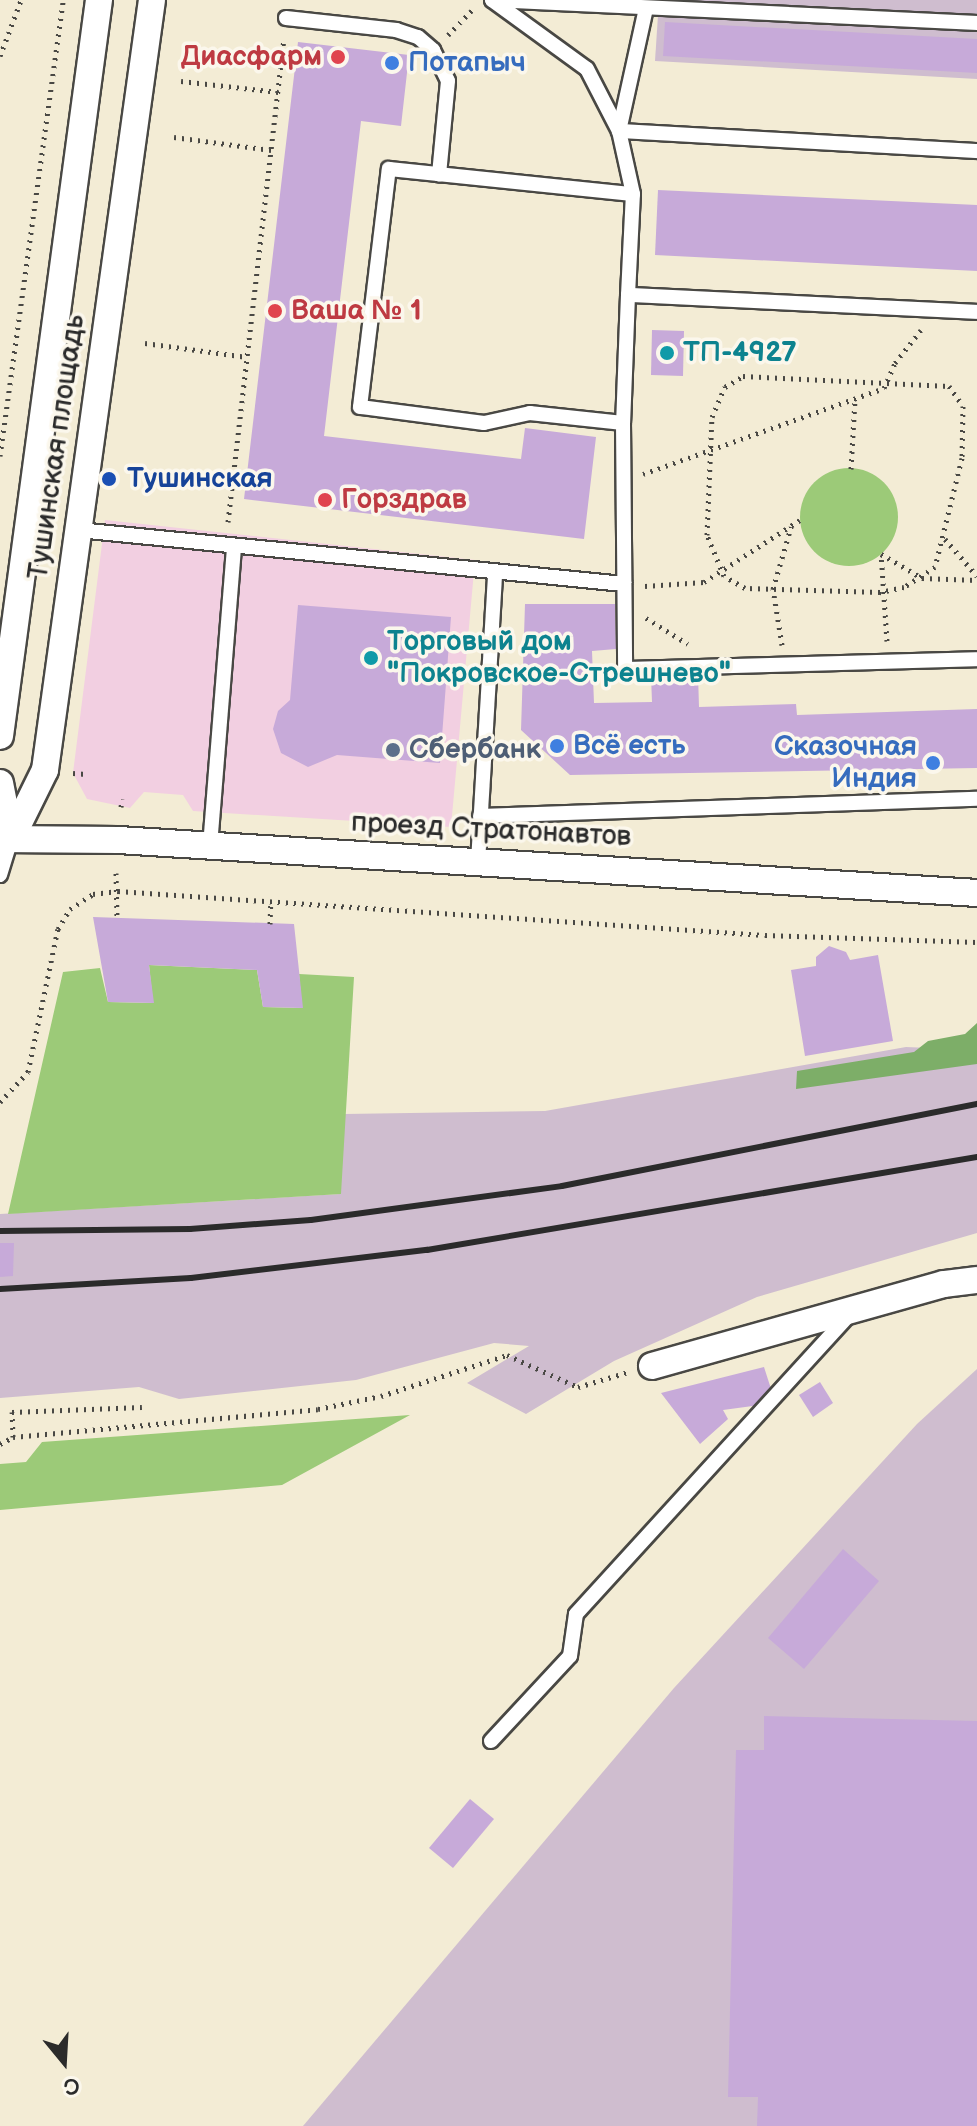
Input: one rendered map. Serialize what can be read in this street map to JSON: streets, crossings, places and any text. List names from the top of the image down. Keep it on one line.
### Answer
{"streets":{"street":["Тушинская площадь","проезд Стратонавтов"]},"crossings":[["Тушинская площадь","проезд Стратонавтов"]],"places":["Диасфарм","Потапыч","Ваша № 1","ТП-4927","Тушинская","Горздрав","Торговый дом \"Покровское-Стрешнево\"","Всё есть","Сбербанк","Сказочная Индия"],"north":"bottom"}
